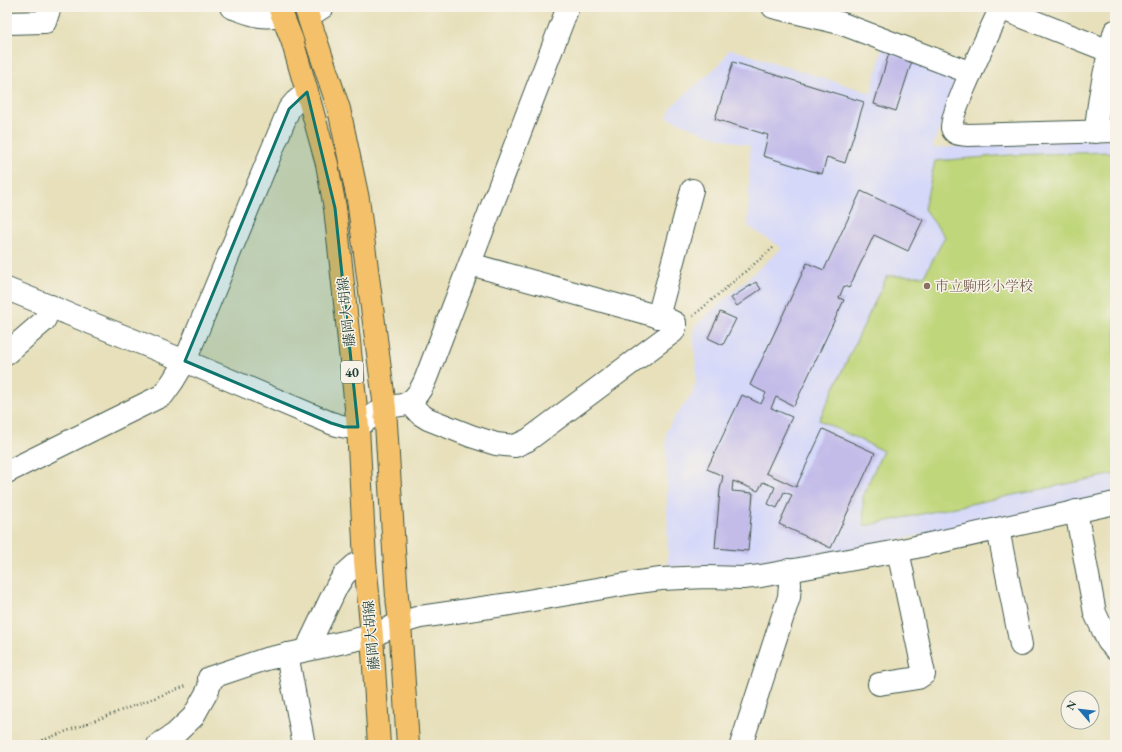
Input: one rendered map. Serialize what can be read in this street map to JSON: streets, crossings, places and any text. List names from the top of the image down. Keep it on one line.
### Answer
{"streets":{"main road":["藤岡大胡線","40"]},"places":["市立駒形小学校"],"north":"top left"}
